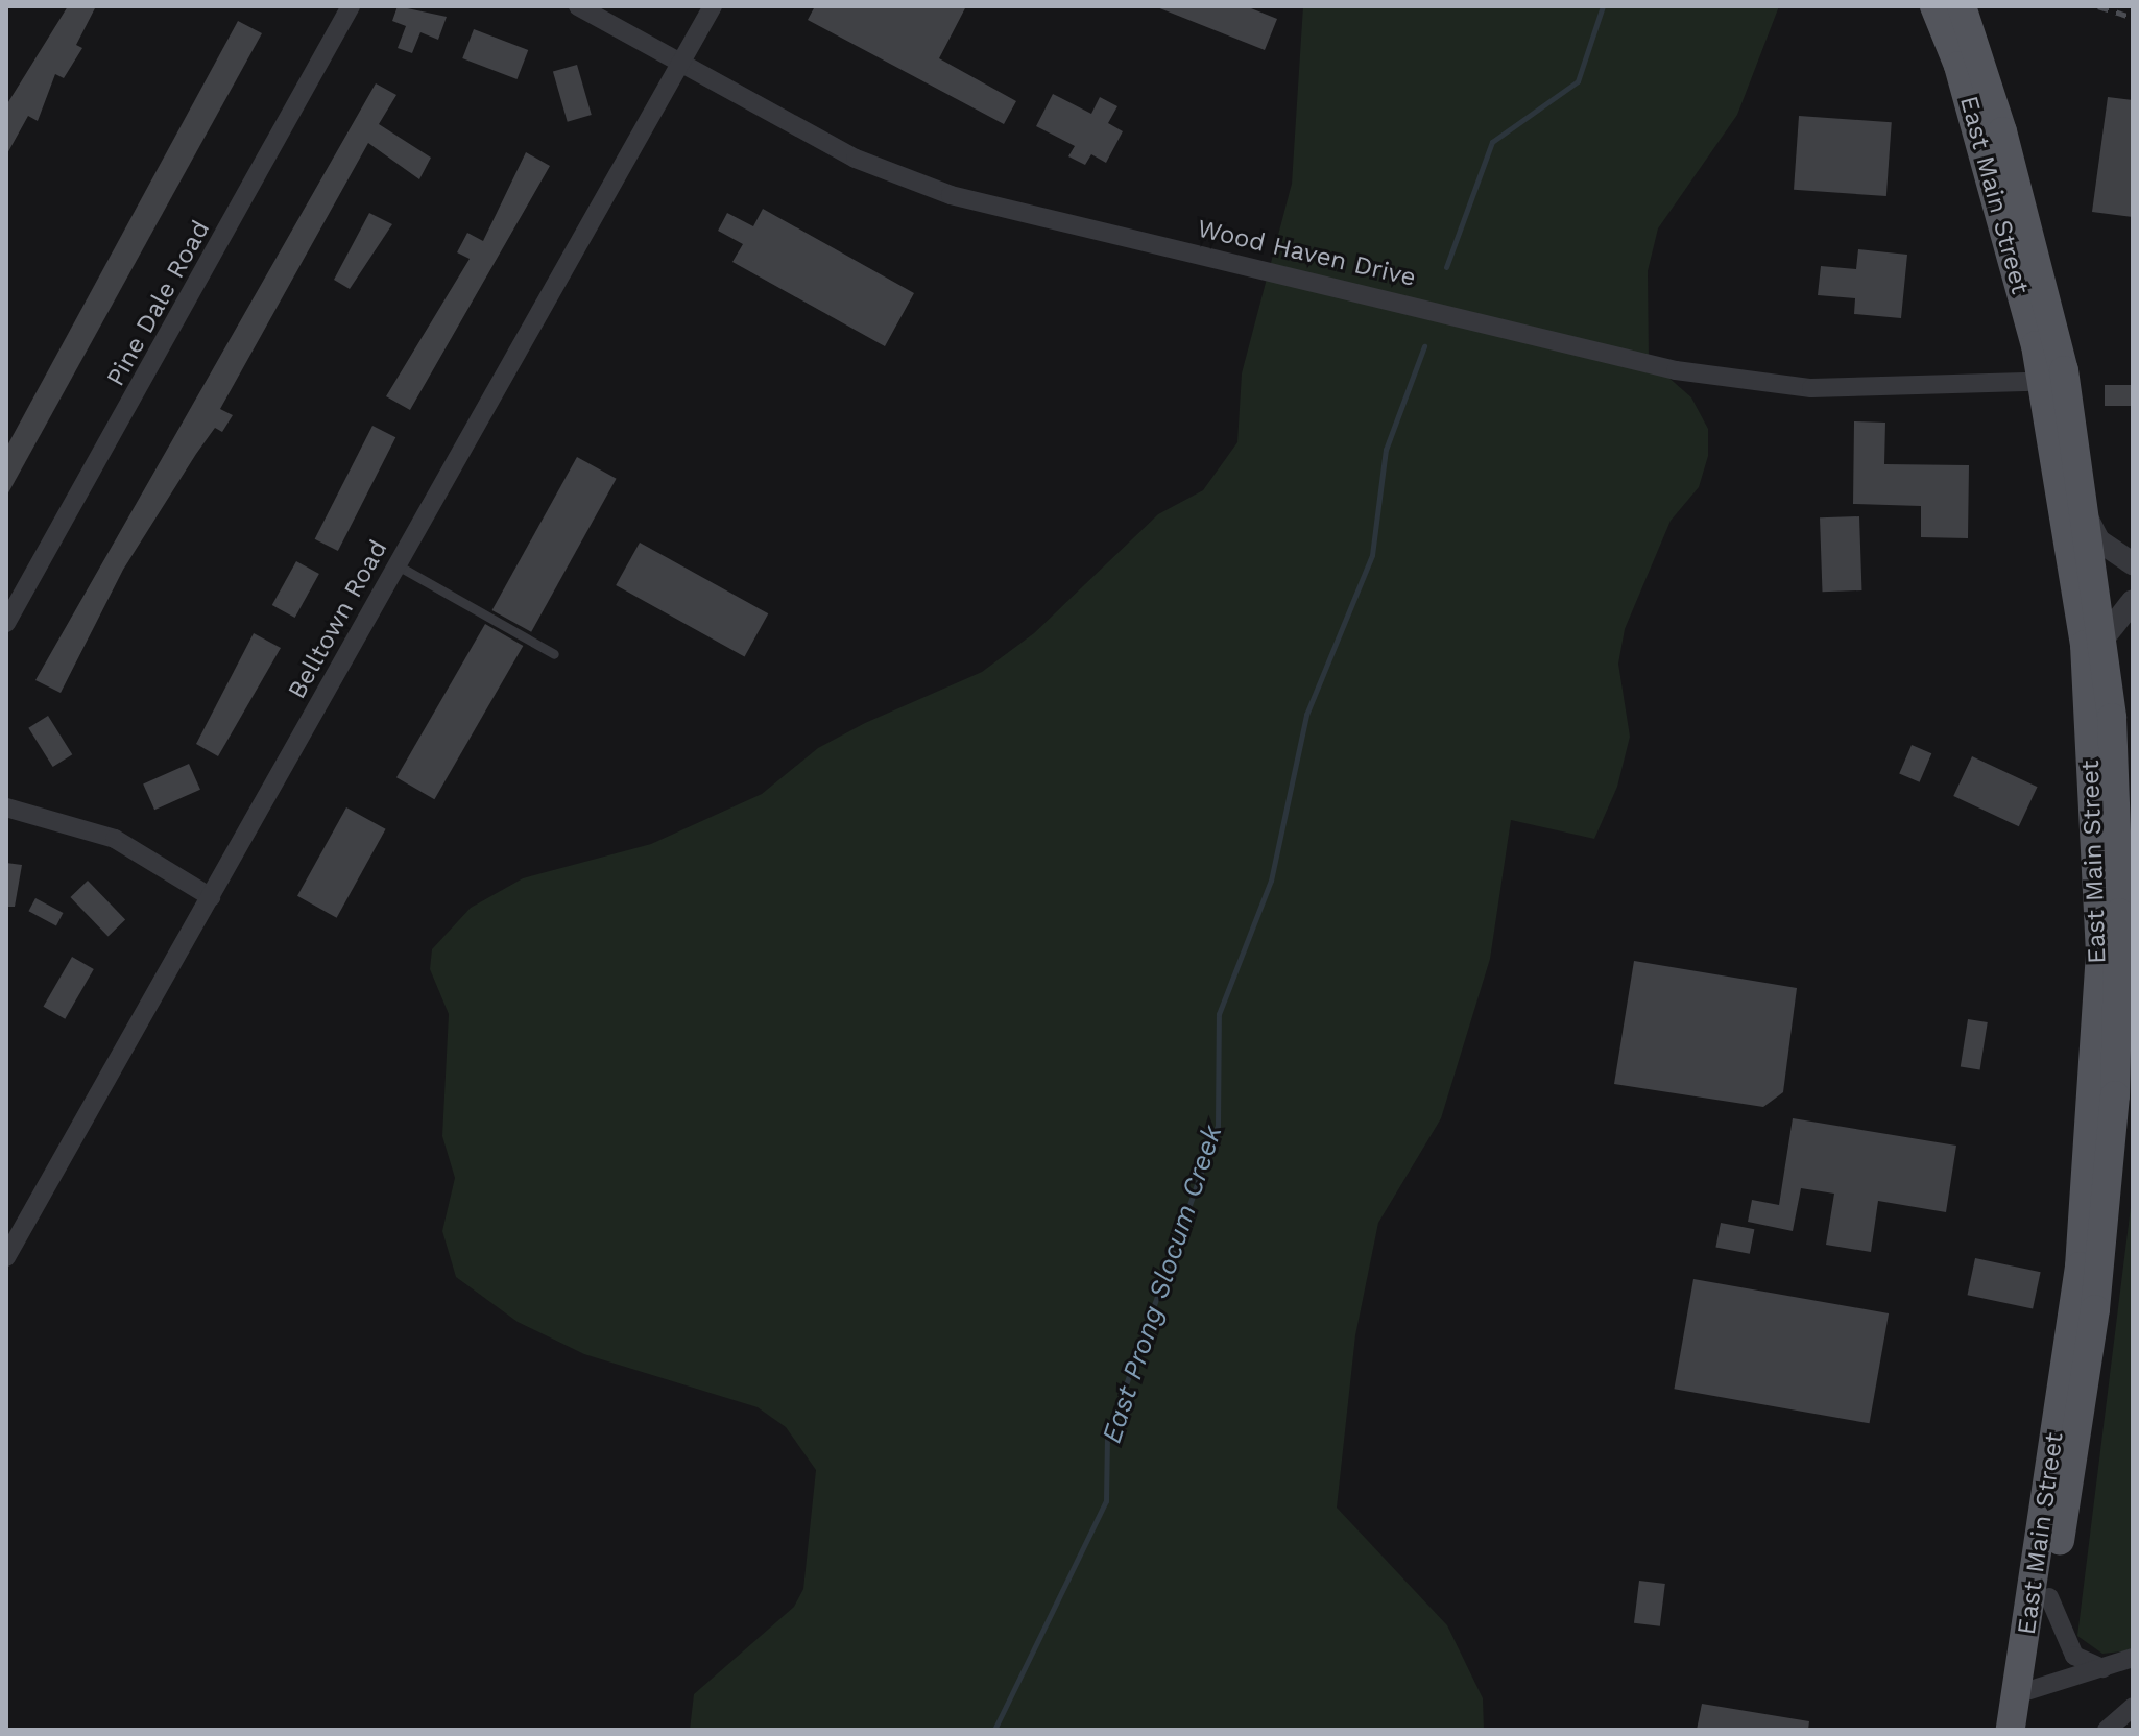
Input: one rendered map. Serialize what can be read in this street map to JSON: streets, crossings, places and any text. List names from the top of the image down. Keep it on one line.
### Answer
{"streets":{"main road":["East Main Street"],"street":["Wood Haven Drive","Pine Dale Road","Belltown Road"]},"crossings":[["East Main Street","Wood Haven Drive"],["Wood Haven Drive","Belltown Road"]],"water":["East Prong Slocum Creek"]}
